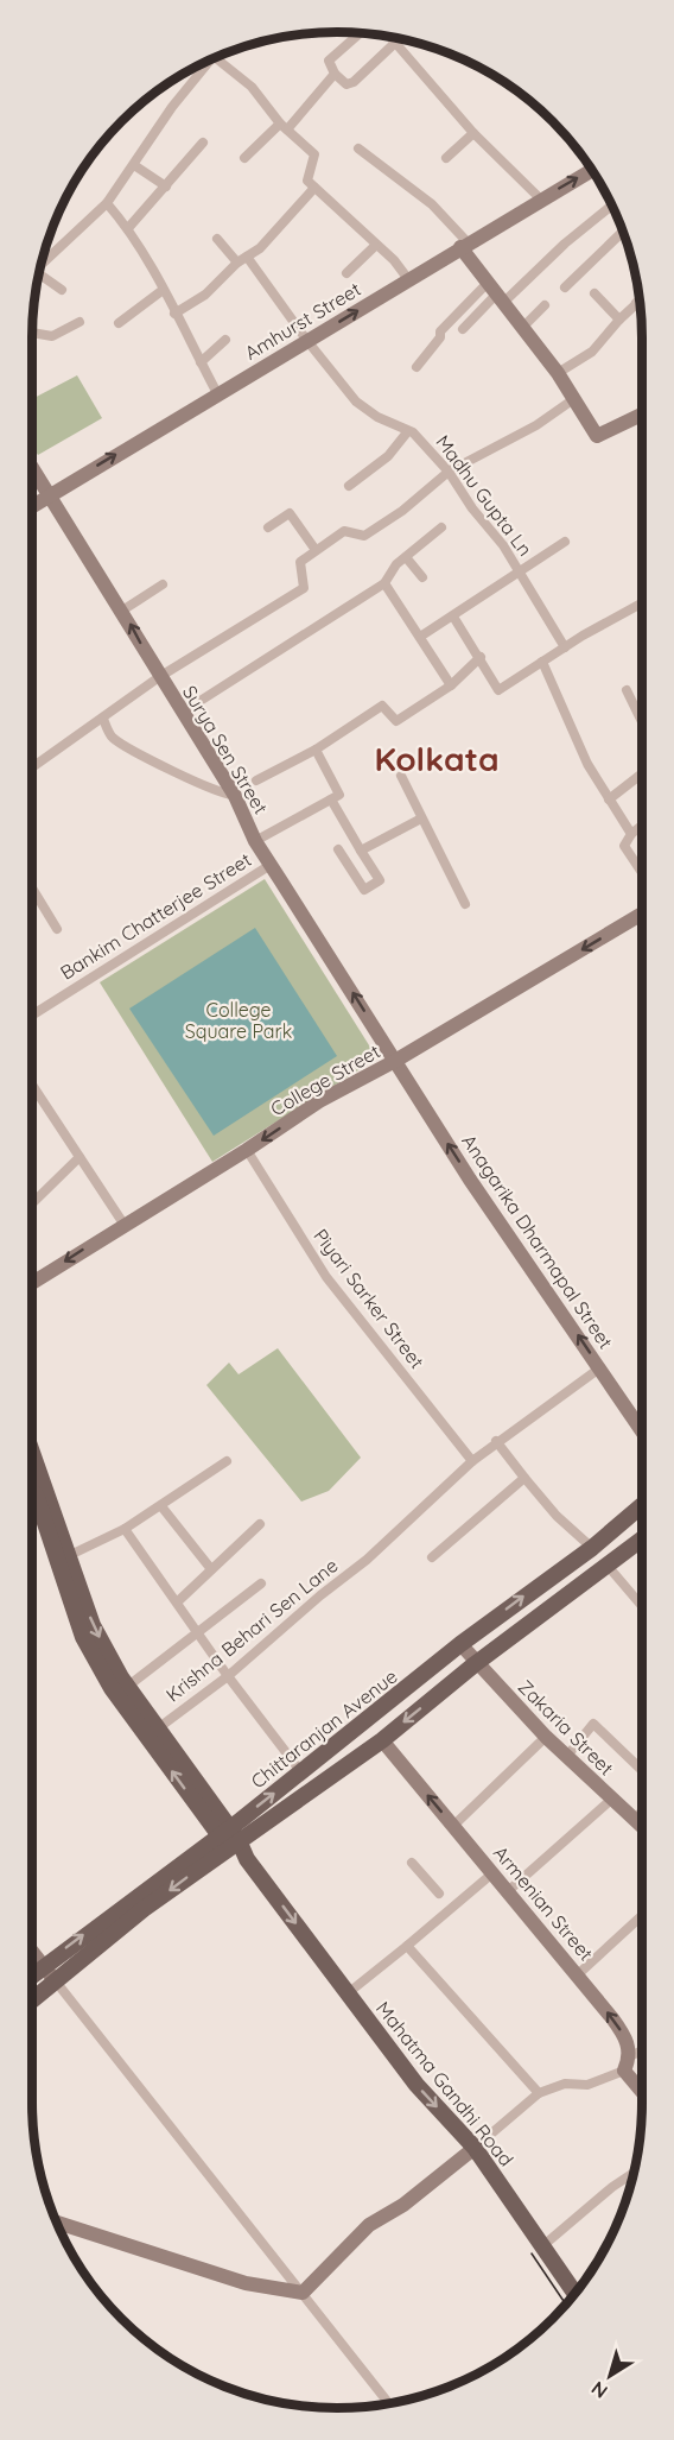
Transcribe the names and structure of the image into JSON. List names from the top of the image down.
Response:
{
  "streets": {
    "main road": [
      "Amhurst Street",
      "Surya Sen Street",
      "College Street",
      "Anagarika Dharmapal Street",
      "Zakaria Street",
      "Chittaranjan Avenue",
      "Armenian Street",
      "Mahatma Gandhi Road"
    ],
    "street": [
      "Madhu Gupta Ln",
      "Bankim Chatterjee Street",
      "Piyari Sarker Street",
      "Krishna Behari Sen Lane"
    ]
  },
  "crossings": [
    ["Amhurst Street", "Madhu Gupta Ln"],
    ["Amhurst Street", "Surya Sen Street"],
    ["Surya Sen Street", "Bankim Chatterjee Street"],
    ["Surya Sen Street", "College Street"],
    ["Surya Sen Street", "Anagarika Dharmapal Street"],
    ["College Street", "Anagarika Dharmapal Street"],
    ["College Street", "Piyari Sarker Street"],
    ["Anagarika Dharmapal Street", "Krishna Behari Sen Lane"],
    ["Piyari Sarker Street", "Krishna Behari Sen Lane"],
    ["Krishna Behari Sen Lane", "Mahatma Gandhi Road"],
    ["Zakaria Street", "Chittaranjan Avenue"],
    ["Chittaranjan Avenue", "Mahatma Gandhi Road"]
  ],
  "one_way": [
    "Amhurst Street",
    "Surya Sen Street",
    "College Street",
    "Anagarika Dharmapal Street",
    "Armenian Street"
  ],
  "districts": ["Kolkata"],
  "parks": ["College Square Park"],
  "north": "bottom left"
}
